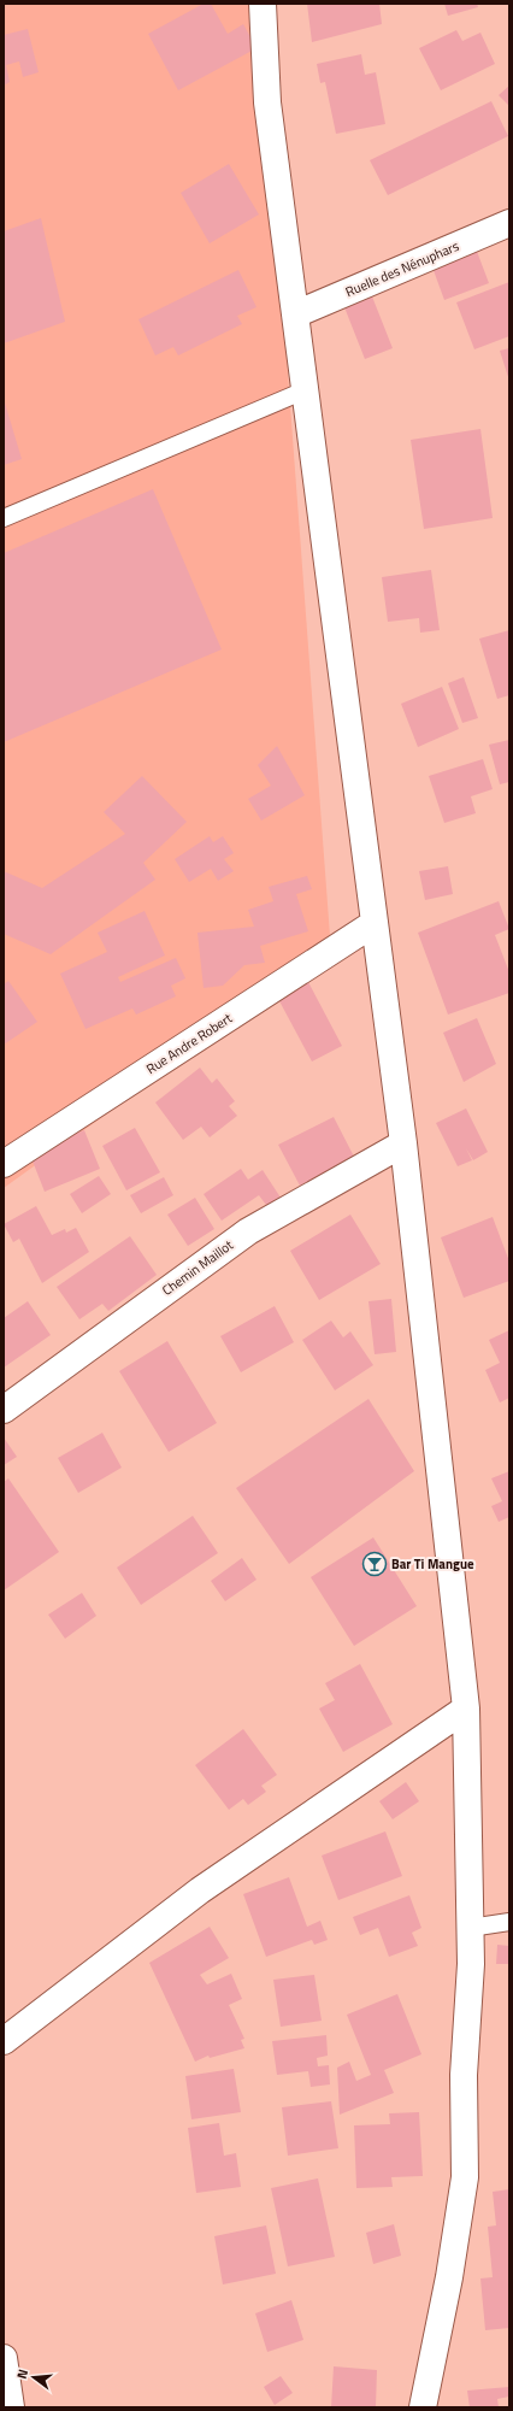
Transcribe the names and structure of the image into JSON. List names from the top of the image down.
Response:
{
  "streets": {
    "street": ["Ruelle des Nénuphars", "Rue Andre Robert", "Chemin Maillot"]
  },
  "places": {
    "bar": ["Bar Ti Mangue"]
  },
  "north": "left"
}
